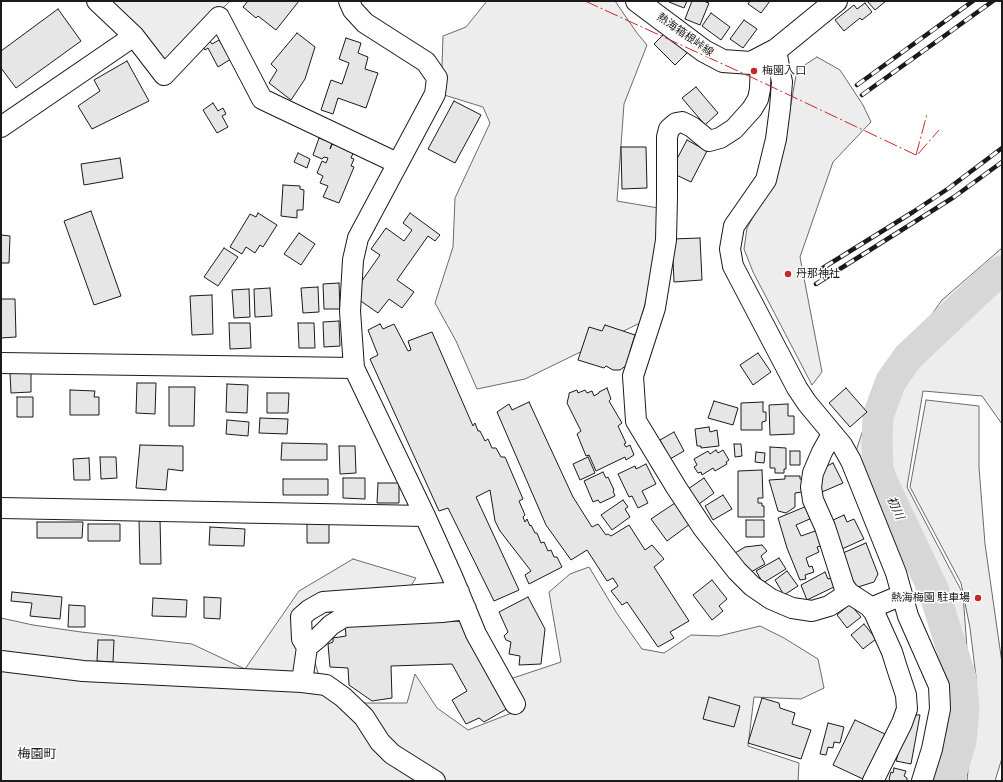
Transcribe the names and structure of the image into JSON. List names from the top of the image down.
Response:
{
  "streets": {
    "main road": ["熱海箱根峠線"]
  },
  "districts": ["梅園町"],
  "water": ["初川"],
  "places": ["梅園入口", "丹那神社", "熱海梅園 駐車場"]
}
